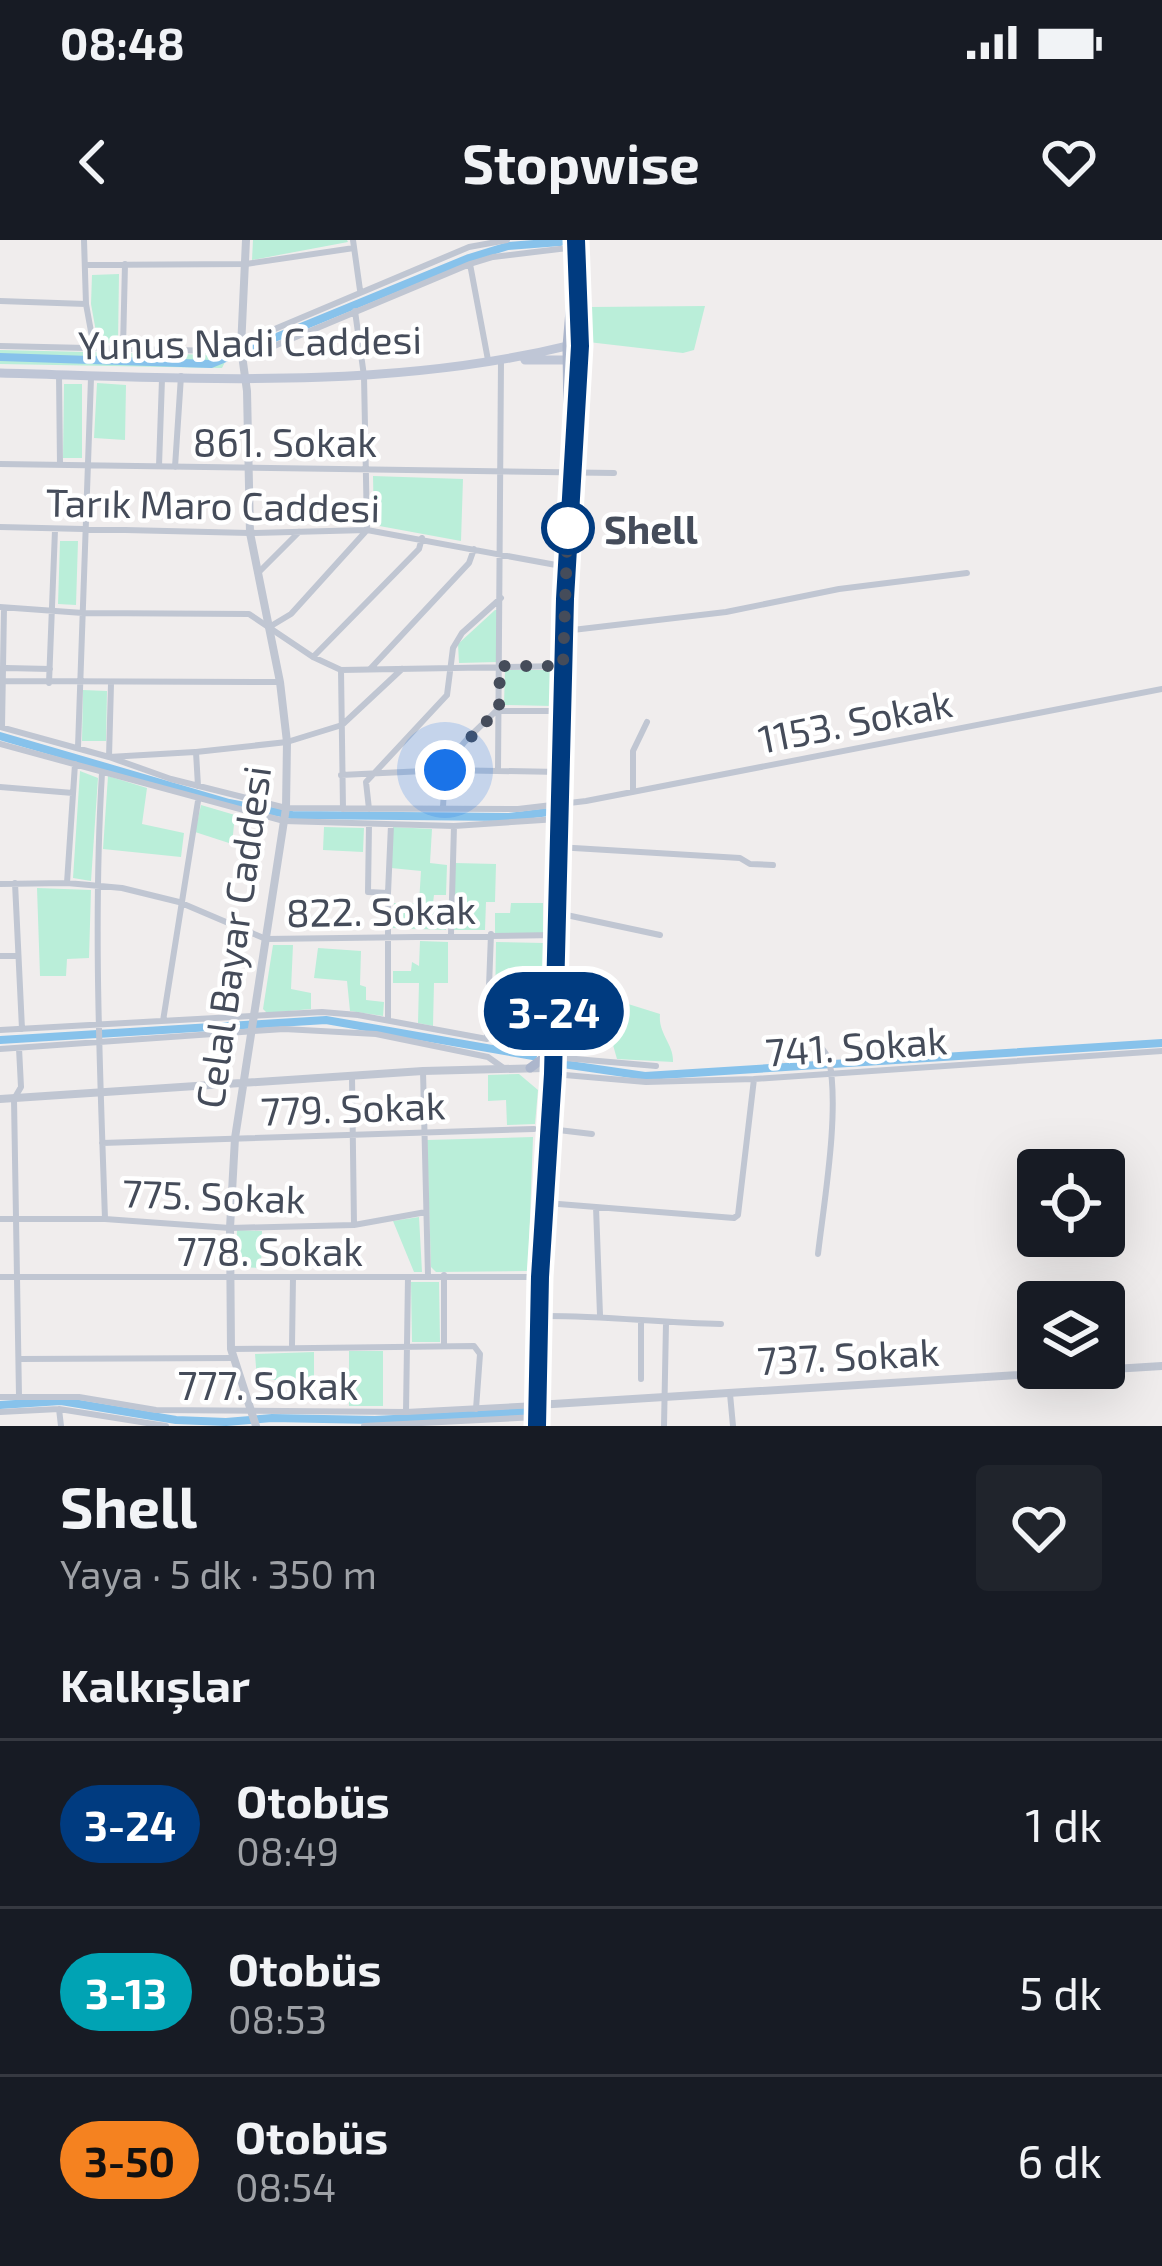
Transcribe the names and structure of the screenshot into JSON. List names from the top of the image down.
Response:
{
  "streets": {
    "main road": ["Yunus Nadi Caddesi"],
    "street": [
      "861. Sokak",
      "Tarık Maro Caddesi",
      "1153. Sokak",
      "822. Sokak",
      "Celal Bayar Caddesi",
      "741. Sokak",
      "779. Sokak",
      "775. Sokak",
      "778. Sokak",
      "737. Sokak",
      "777. Sokak"
    ]
  },
  "crossings": [
    ["Yunus Nadi Caddesi", "Celal Bayar Caddesi"],
    ["861. Sokak", "Celal Bayar Caddesi"],
    ["Tarık Maro Caddesi", "Celal Bayar Caddesi"],
    ["1153. Sokak", "Celal Bayar Caddesi"],
    ["822. Sokak", "Celal Bayar Caddesi"],
    ["Celal Bayar Caddesi", "779. Sokak"],
    ["Celal Bayar Caddesi", "775. Sokak"],
    ["Celal Bayar Caddesi", "778. Sokak"],
    ["Celal Bayar Caddesi", "777. Sokak"],
    ["737. Sokak", "777. Sokak"]
  ],
  "places": ["Shell"],
  "lines": ["bus line 3-24"],
  "page": {
    "status": "08:48",
    "header": "Stopwise",
    "on_map": "3-24",
    "heading": [
      ["Shell", "Yaya · 5 dk · 350 m"],
      "Kalkışlar"
    ],
    "list": [
      {
        "mark": "3-24",
        "name": "Otobüs",
        "note": "08:49",
        "value": "1 dk"
      },
      {
        "mark": "3-13",
        "name": "Otobüs",
        "note": "08:53",
        "value": "5 dk"
      },
      {
        "mark": "3-50",
        "name": "Otobüs",
        "note": "08:54",
        "value": "6 dk"
      }
    ]
  }
}
